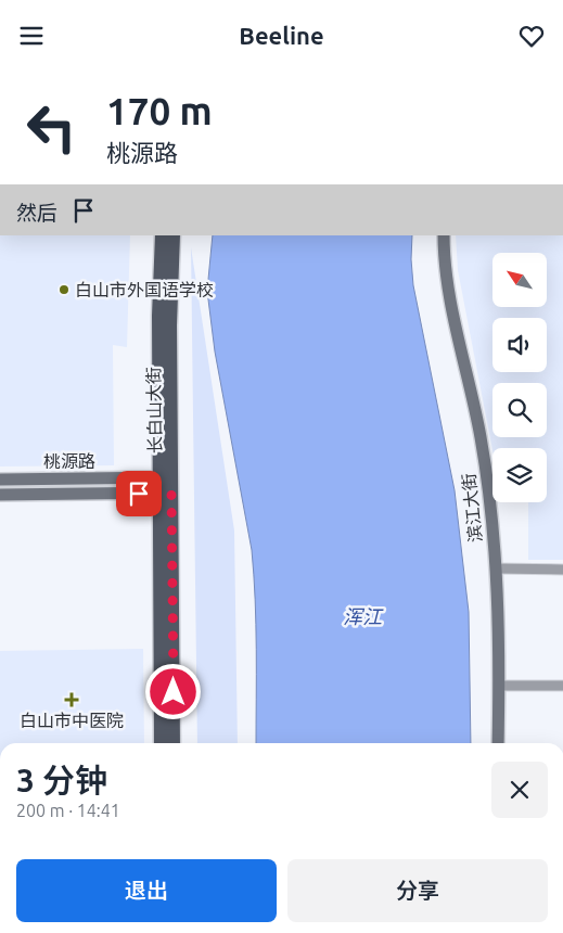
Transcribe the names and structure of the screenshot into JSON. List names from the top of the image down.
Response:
{
  "streets": {
    "main road": ["长白山大街"],
    "street": ["桃源路", "滨江大街"]
  },
  "crossings": [
    ["长白山大街", "桃源路"]
  ],
  "water": ["浑江"],
  "places": {
    "other": ["白山市外国语学校"],
    "health": ["白山市中医院"]
  },
  "north": "top left",
  "page": {
    "header": "Beeline",
    "turn": ["170 m", "桃源路"],
    "then": "然后",
    "heading": ["3 分钟", "200 m · 14:41"],
    "buttons": ["退出", "分享"]
  }
}
